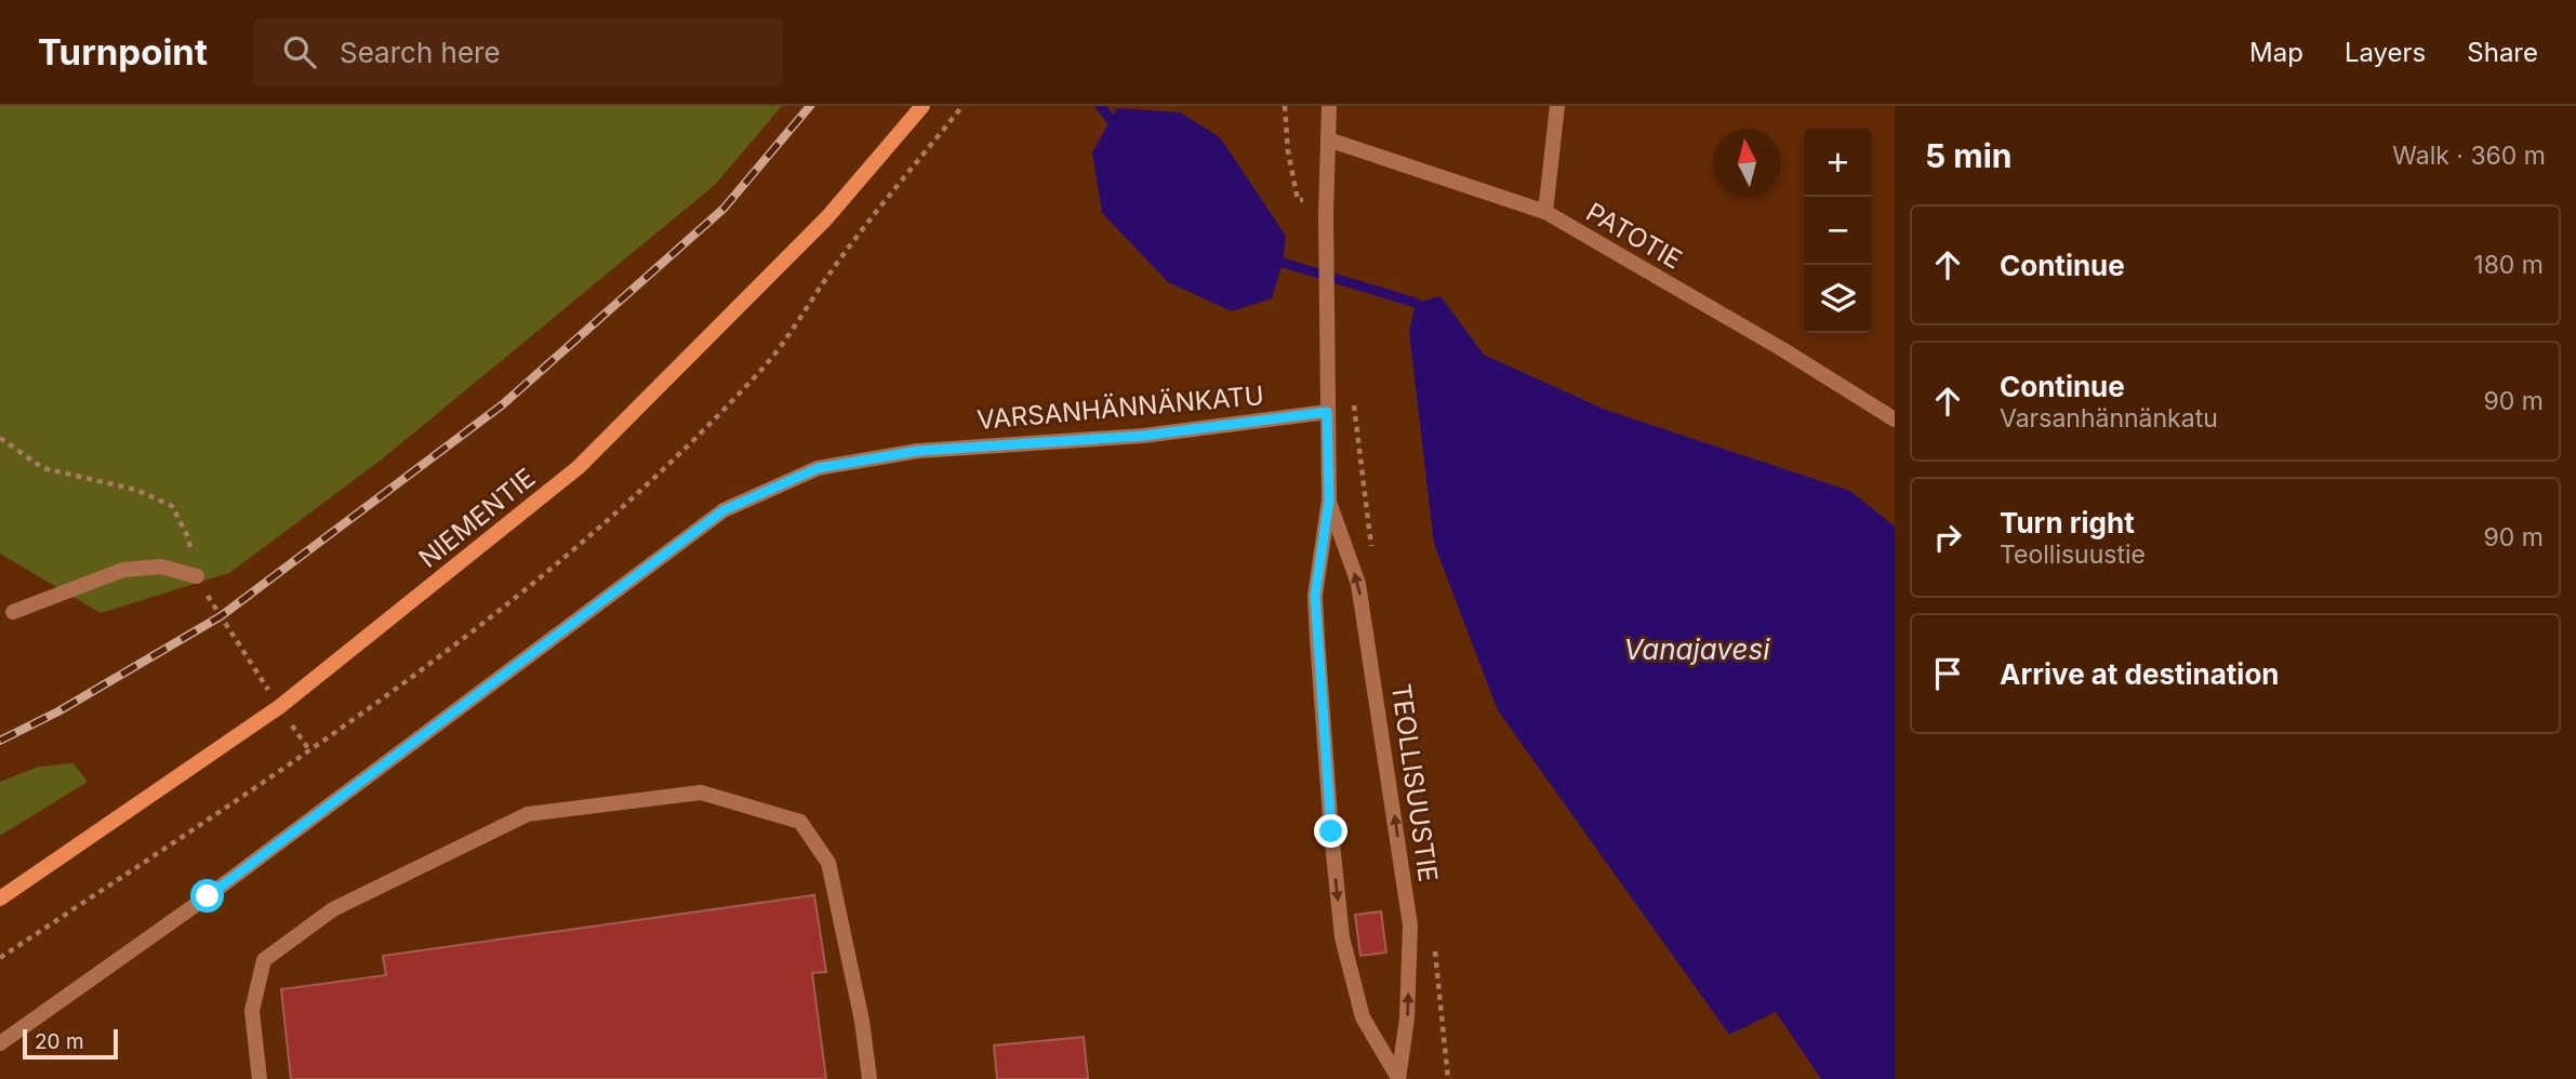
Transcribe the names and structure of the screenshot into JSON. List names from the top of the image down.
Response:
{
  "streets": {
    "main road": ["NIEMENTIE"],
    "lane": ["PATOTIE", "VARSANHÄNNÄNKATU", "TEOLLISUUSTIE"]
  },
  "crossings": [
    ["PATOTIE", "TEOLLISUUSTIE"],
    ["VARSANHÄNNÄNKATU", "TEOLLISUUSTIE"]
  ],
  "water": ["Vanajavesi"],
  "scale_bar": "20 m",
  "north": "top",
  "page": {
    "header": "Turnpoint",
    "search": "Search here",
    "nav": ["Map", "Layers", "Share"],
    "heading": ["5 min", "Walk · 360 m"],
    "map_buttons": ["+", "−"],
    "list": [
      ["Continue", "180 m"],
      ["Continue", "Varsanhännänkatu", "90 m"],
      ["Turn right", "Teollisuustie", "90 m"],
      "Arrive at destination"
    ],
    "scale": "20 m"
  }
}
